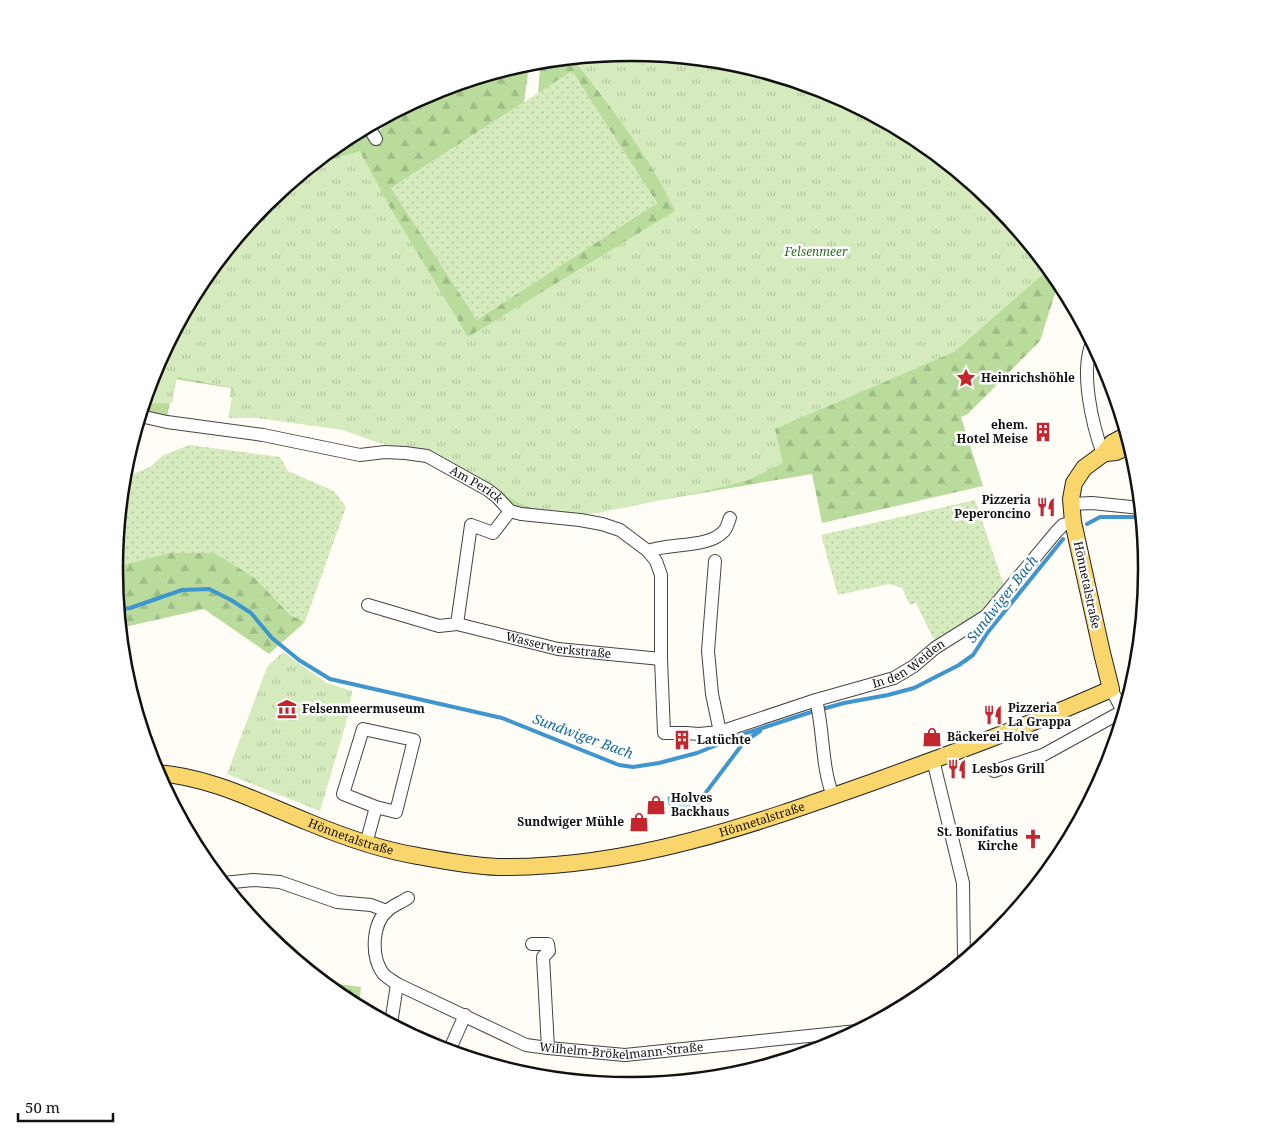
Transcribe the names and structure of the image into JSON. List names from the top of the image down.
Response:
{
  "streets": {
    "main road": ["Hönnetalstraße"],
    "street": [
      "Am Perick",
      "Wasserwerkstraße",
      "In den Weiden",
      "Wilhelm-Brökelmann-Straße"
    ]
  },
  "crossings": [
    ["Am Perick", "Wasserwerkstraße"],
    ["Am Perick", "In den Weiden"],
    ["Hönnetalstraße", "In den Weiden"]
  ],
  "water": ["Sundwiger Bach"],
  "parks": ["Felsenmeer"],
  "places": {
    "place": ["Heinrichshöhle"],
    "building": ["ehem. Hotel Meise", "Latüchte"],
    "restaurant": ["Pizzeria Peperoncino", "Pizzeria La Grappa", "Lesbos Grill"],
    "museum": ["Felsenmeermuseum"],
    "shop": ["Bäckerei Holve", "Holves Backhaus", "Sundwiger Mühle"],
    "church": ["St. Bonifatius Kirche"]
  },
  "scale_bar": "50 m"
}
